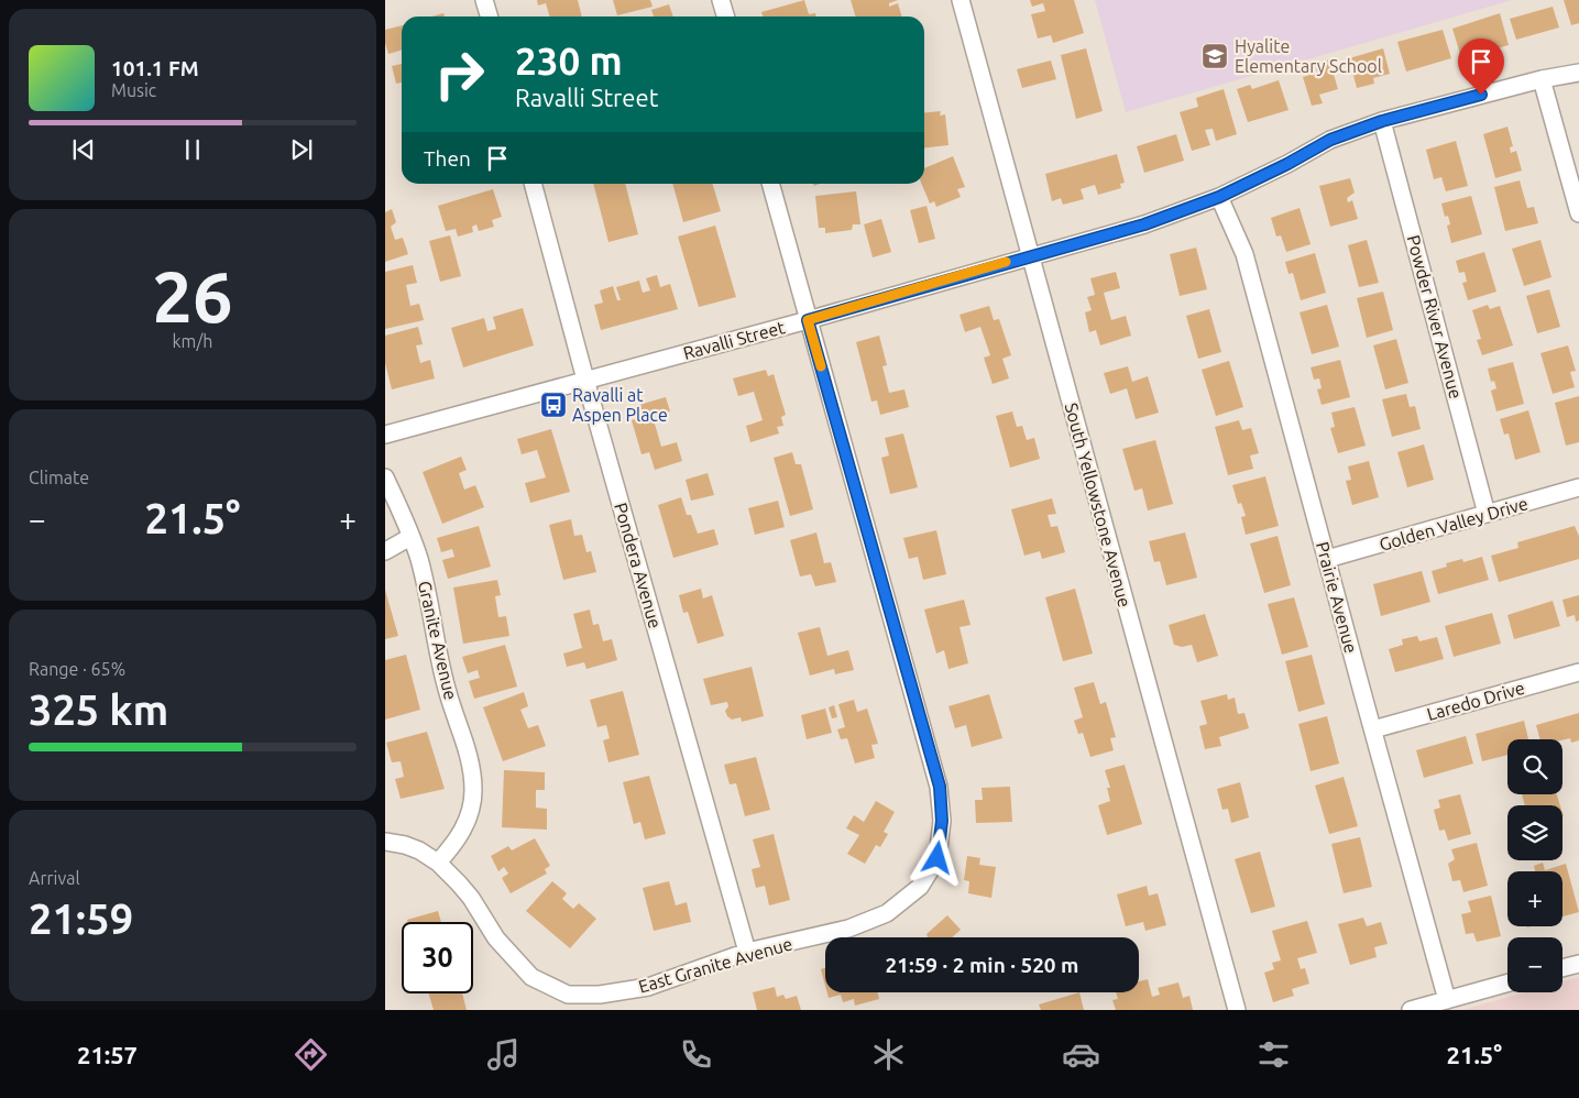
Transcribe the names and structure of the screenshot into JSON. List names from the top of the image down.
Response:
{
  "streets": {
    "street": [
      "Powder River Avenue",
      "Ravalli Street",
      "South Yellowstone Avenue",
      "Golden Valley Drive",
      "Pondera Avenue",
      "Prairie Avenue",
      "Granite Avenue",
      "Laredo Drive",
      "East Granite Avenue"
    ]
  },
  "crossings": [
    ["Powder River Avenue", "Ravalli Street"],
    ["Powder River Avenue", "Golden Valley Drive"],
    ["Ravalli Street", "South Yellowstone Avenue"],
    ["Ravalli Street", "Pondera Avenue"],
    ["Ravalli Street", "Prairie Avenue"],
    ["Ravalli Street", "East Granite Avenue"],
    ["Golden Valley Drive", "Prairie Avenue"],
    ["Pondera Avenue", "East Granite Avenue"],
    ["Prairie Avenue", "Laredo Drive"],
    ["Granite Avenue", "East Granite Avenue"]
  ],
  "places": {
    "school or university": ["Hyalite Elementary School"],
    "bus stop": ["Ravalli at Aspen Place"]
  },
  "page": {
    "turn": ["230 m", "Ravalli Street"],
    "song": ["101.1 FM", "Music"],
    "then": "Then",
    "tile": [
      ["26", "km/h"],
      "Climate",
      ["Range · 65%", "325 km"],
      ["Arrival", "21:59"]
    ],
    "heat": ["−", "21.5°", "+"],
    "map_buttons": ["+", "−"],
    "limit": "30",
    "trip": "21:59 · 2 min · 520 m",
    "tabs": ["21:57", "21.5°"]
  }
}
